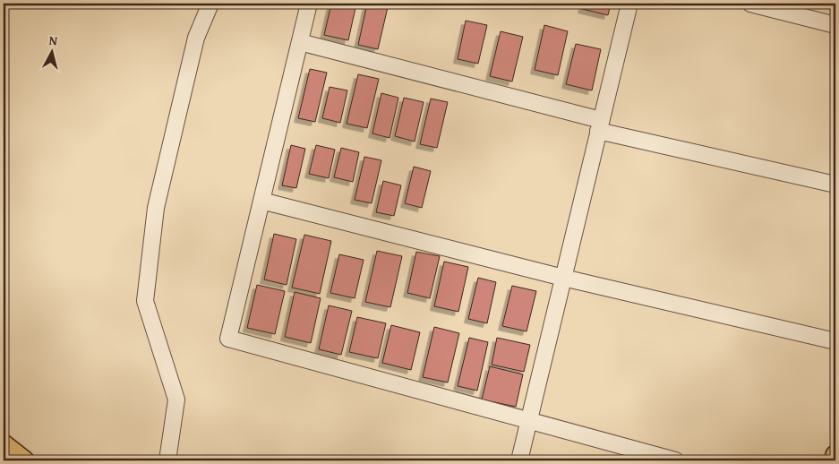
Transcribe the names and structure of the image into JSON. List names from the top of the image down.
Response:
{
  "north": "top"
}
